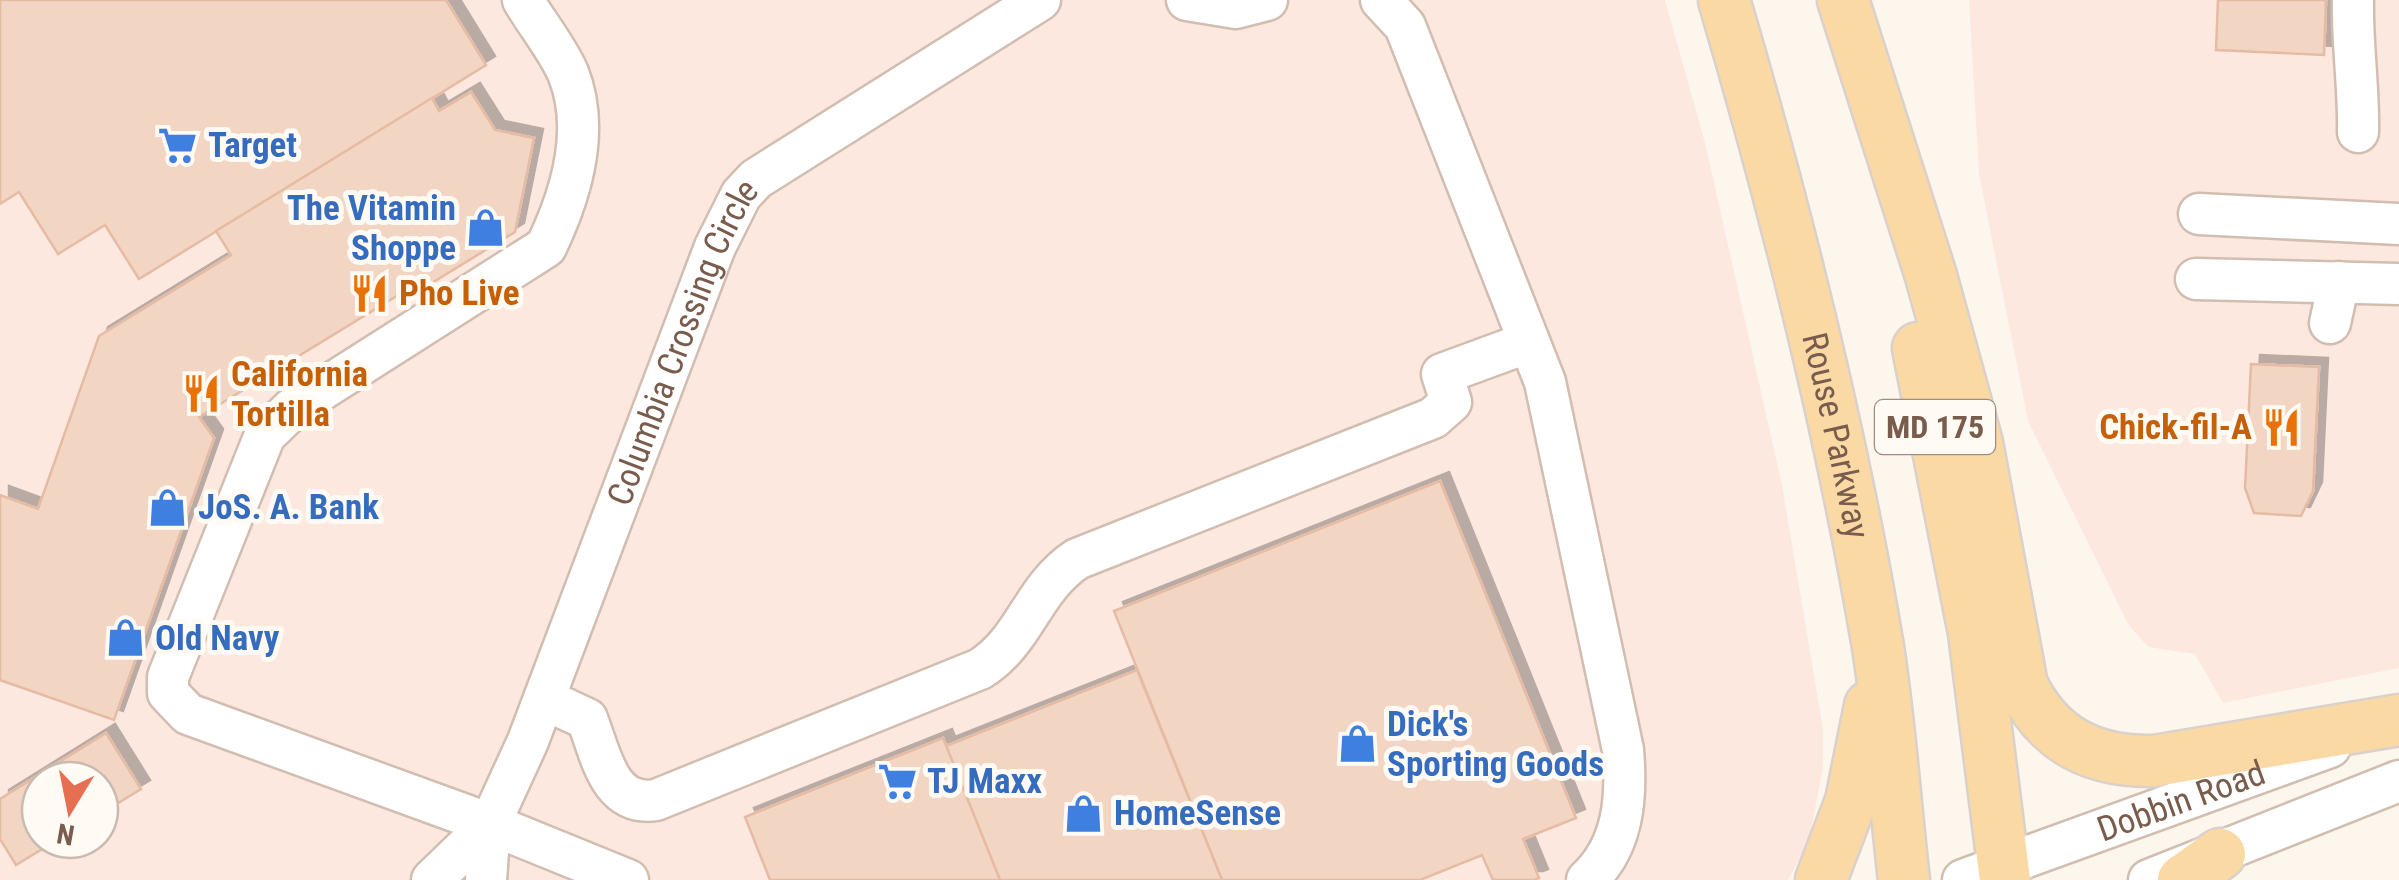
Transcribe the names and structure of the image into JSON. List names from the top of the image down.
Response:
{
  "streets": {
    "main road": ["MD 175", "Rouse Parkway"],
    "street": ["Columbia Crossing Circle", "Dobbin Road"]
  },
  "crossings": [
    ["MD 175", "Dobbin Road"]
  ],
  "places": {
    "supermarket": ["Target", "TJ Maxx"],
    "shop": [
      "The Vitamin Shoppe",
      "JoS. A. Bank",
      "Old Navy",
      "Dick's Sporting Goods",
      "HomeSense"
    ],
    "restaurant": ["Pho Live", "California Tortilla", "Chick-fil-A"]
  },
  "north": "bottom"
}
